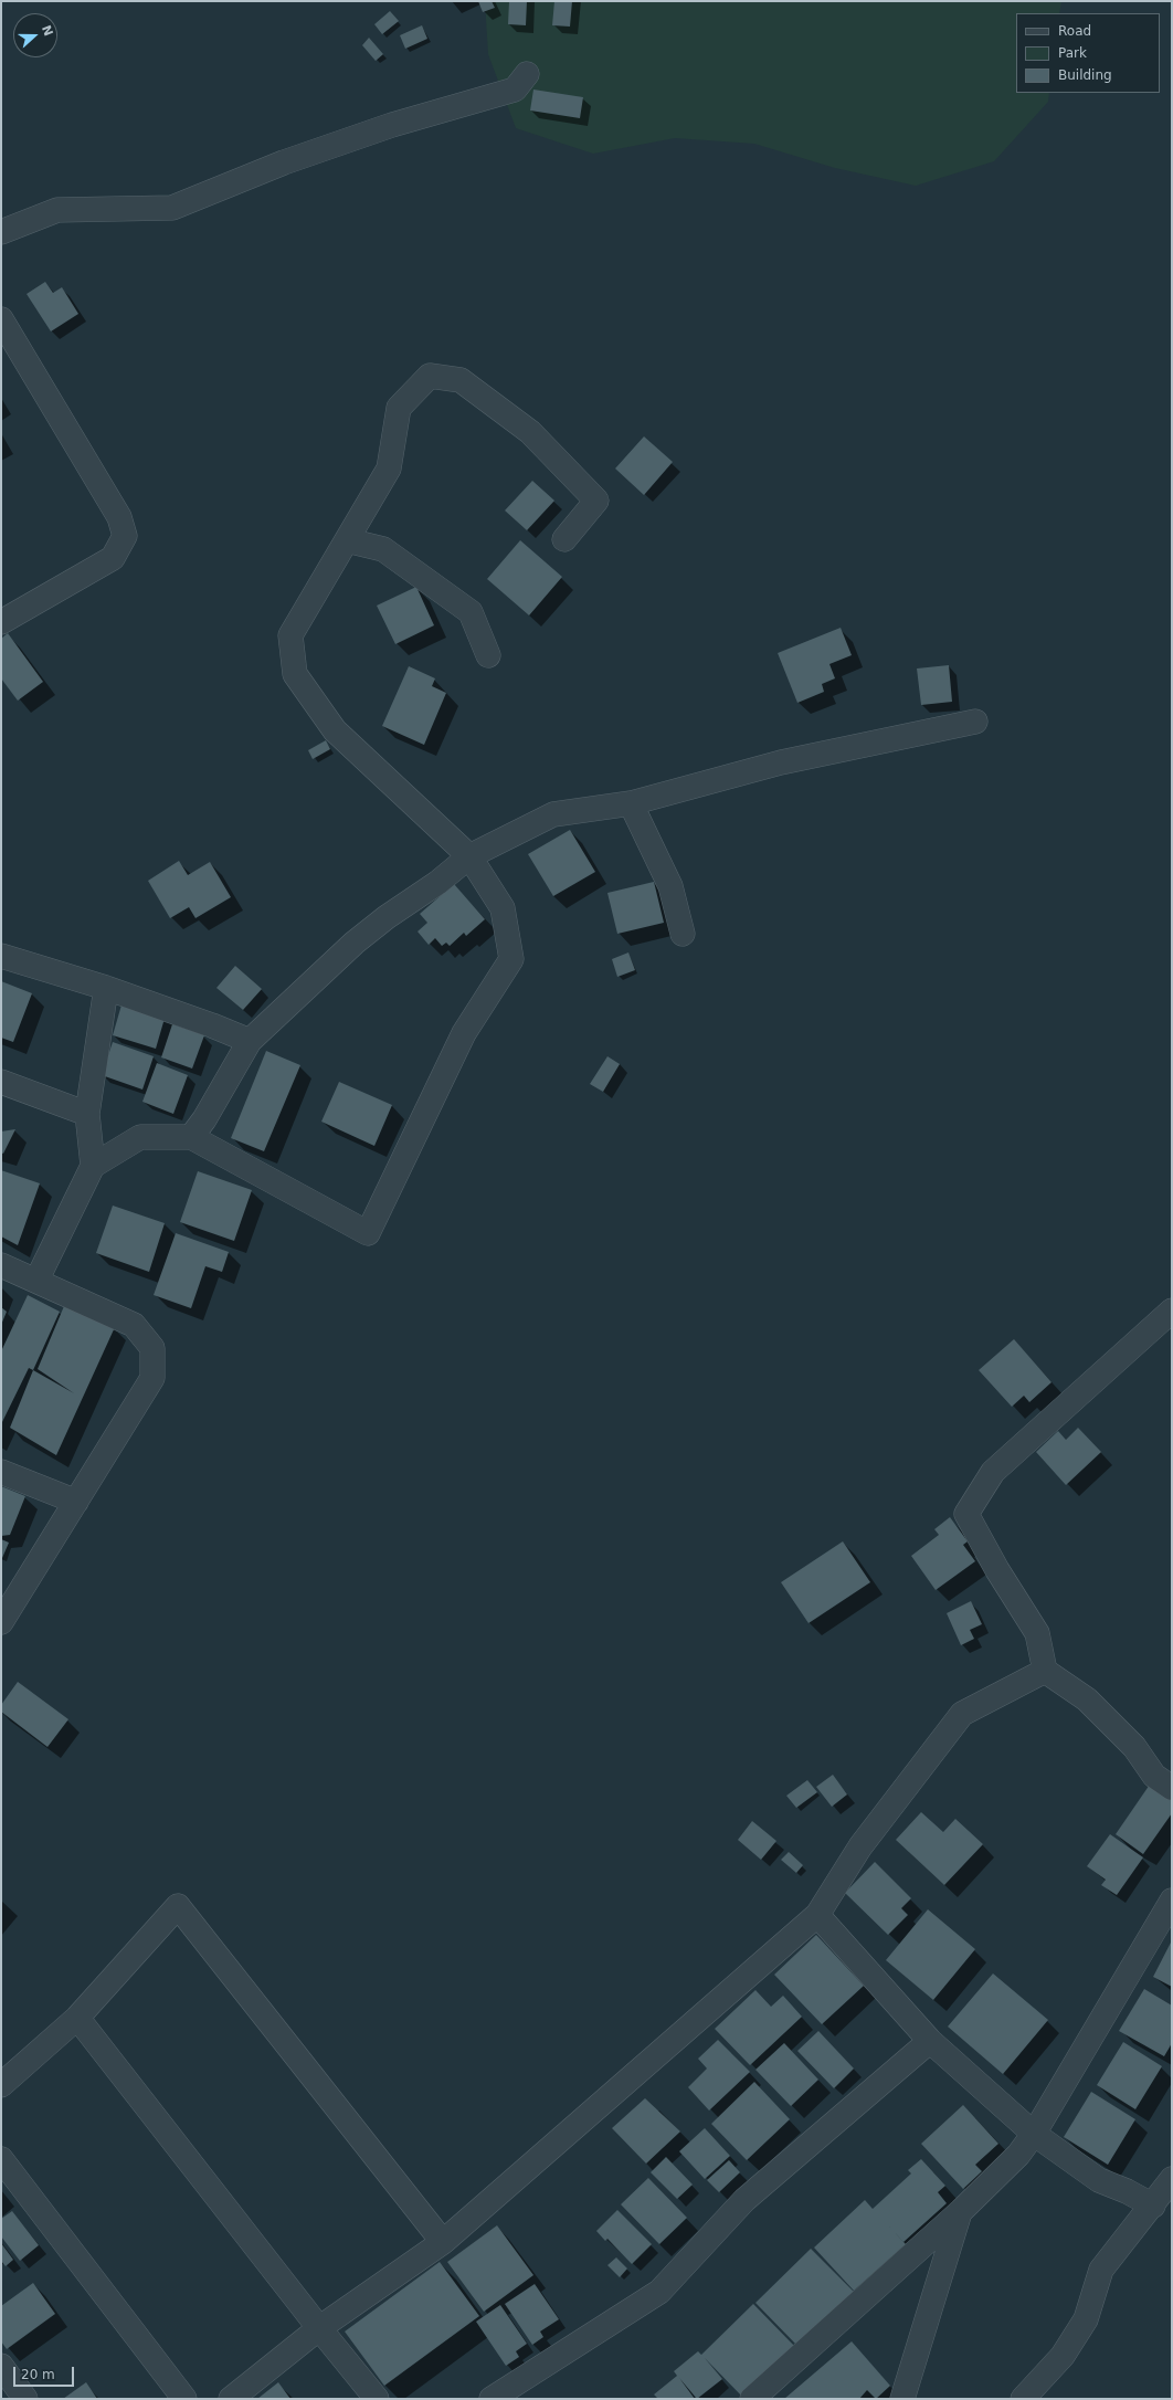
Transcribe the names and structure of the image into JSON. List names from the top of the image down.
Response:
{
  "legend": ["Road", "Park", "Building"],
  "scale_bar": "20 m",
  "north": "right"
}
